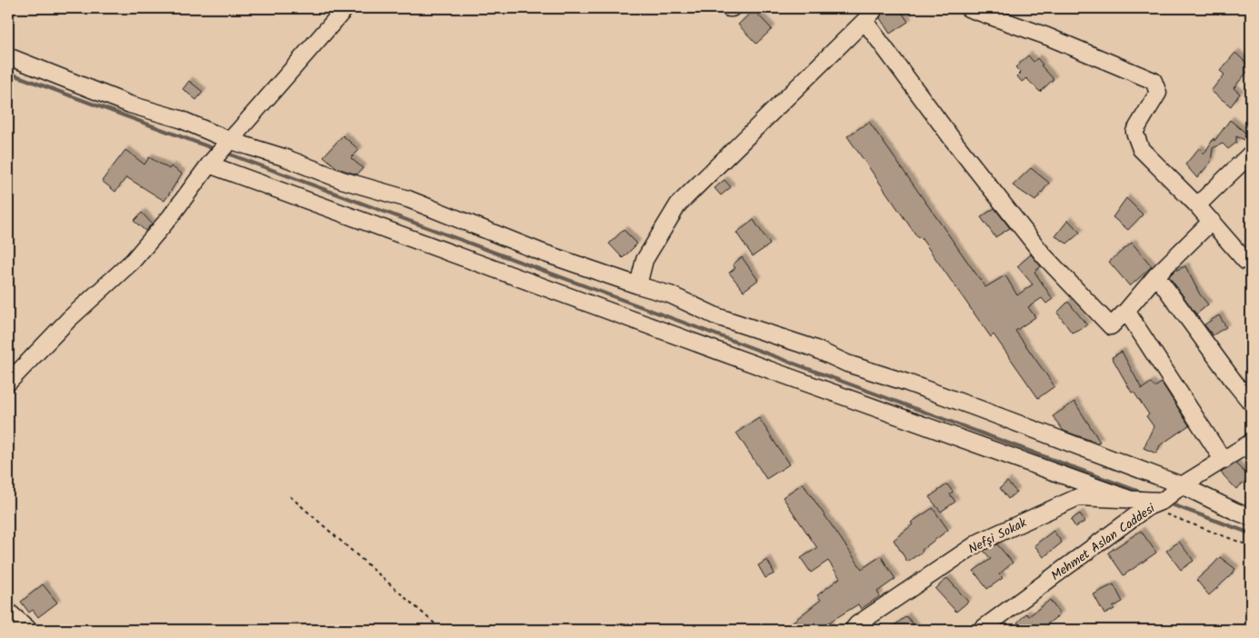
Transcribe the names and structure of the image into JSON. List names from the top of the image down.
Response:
{
  "streets": {
    "street": ["Nefşi Sokak", "Mehmet Aslan Caddesi"]
  },
  "crossings": [
    ["Nefşi Sokak", "Mehmet Aslan Caddesi"]
  ]
}
